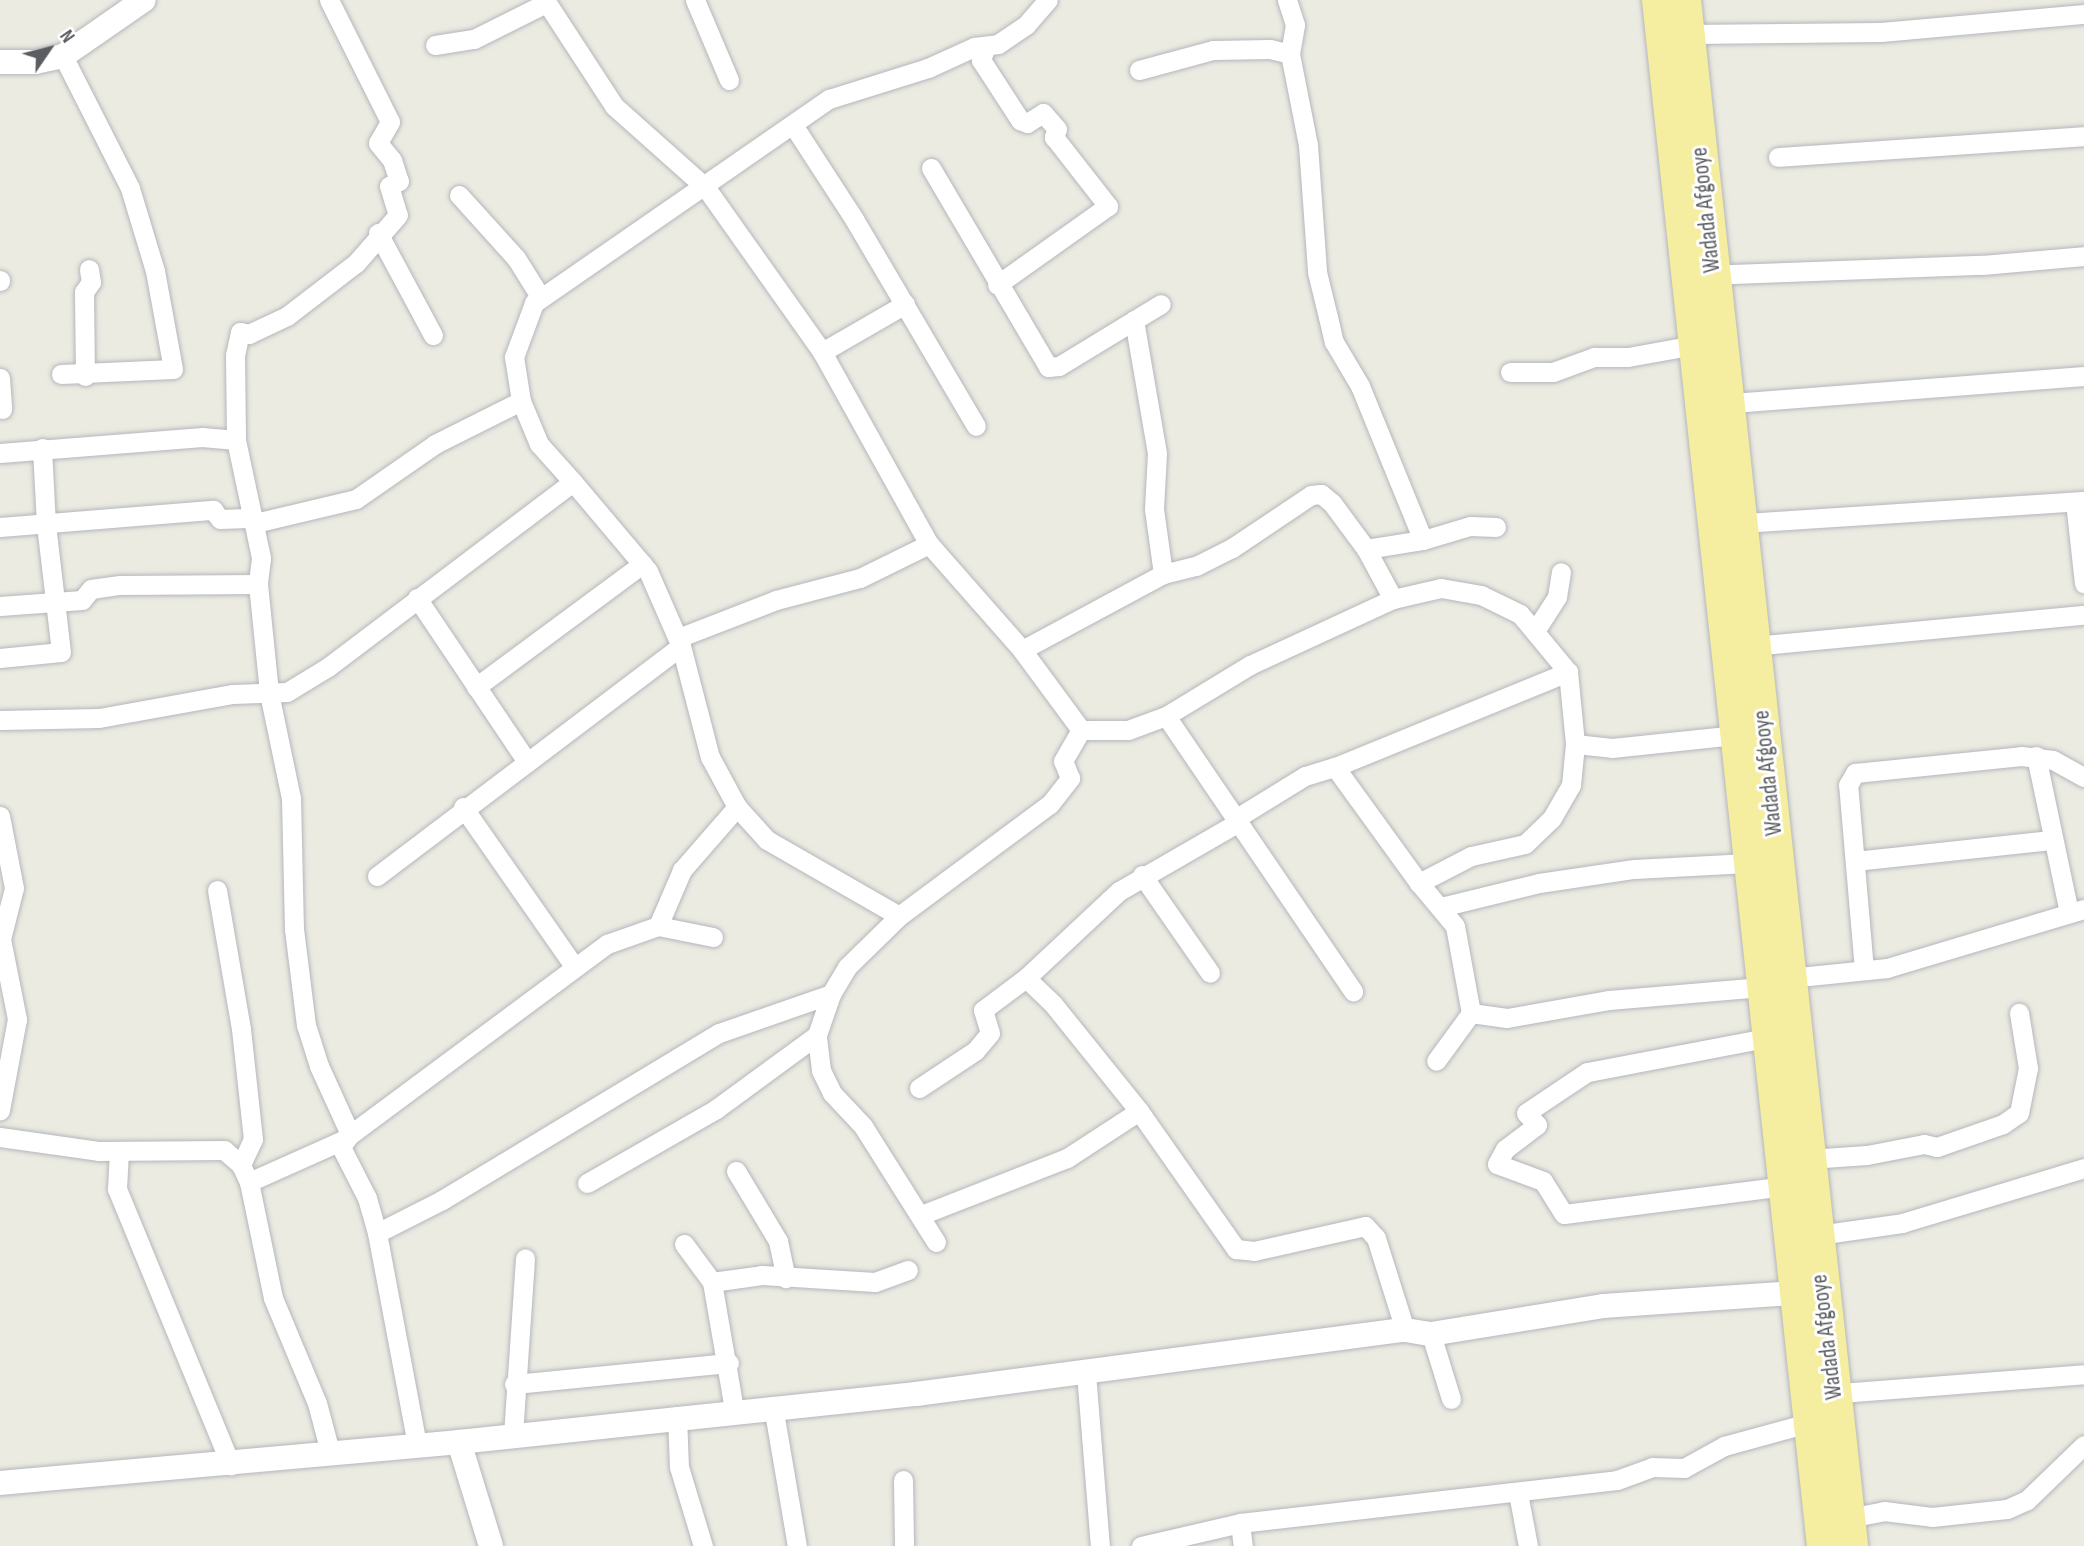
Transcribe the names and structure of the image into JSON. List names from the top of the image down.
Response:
{
  "streets": {
    "highway": ["Wadada Afgooye"]
  },
  "north": "top right"
}
